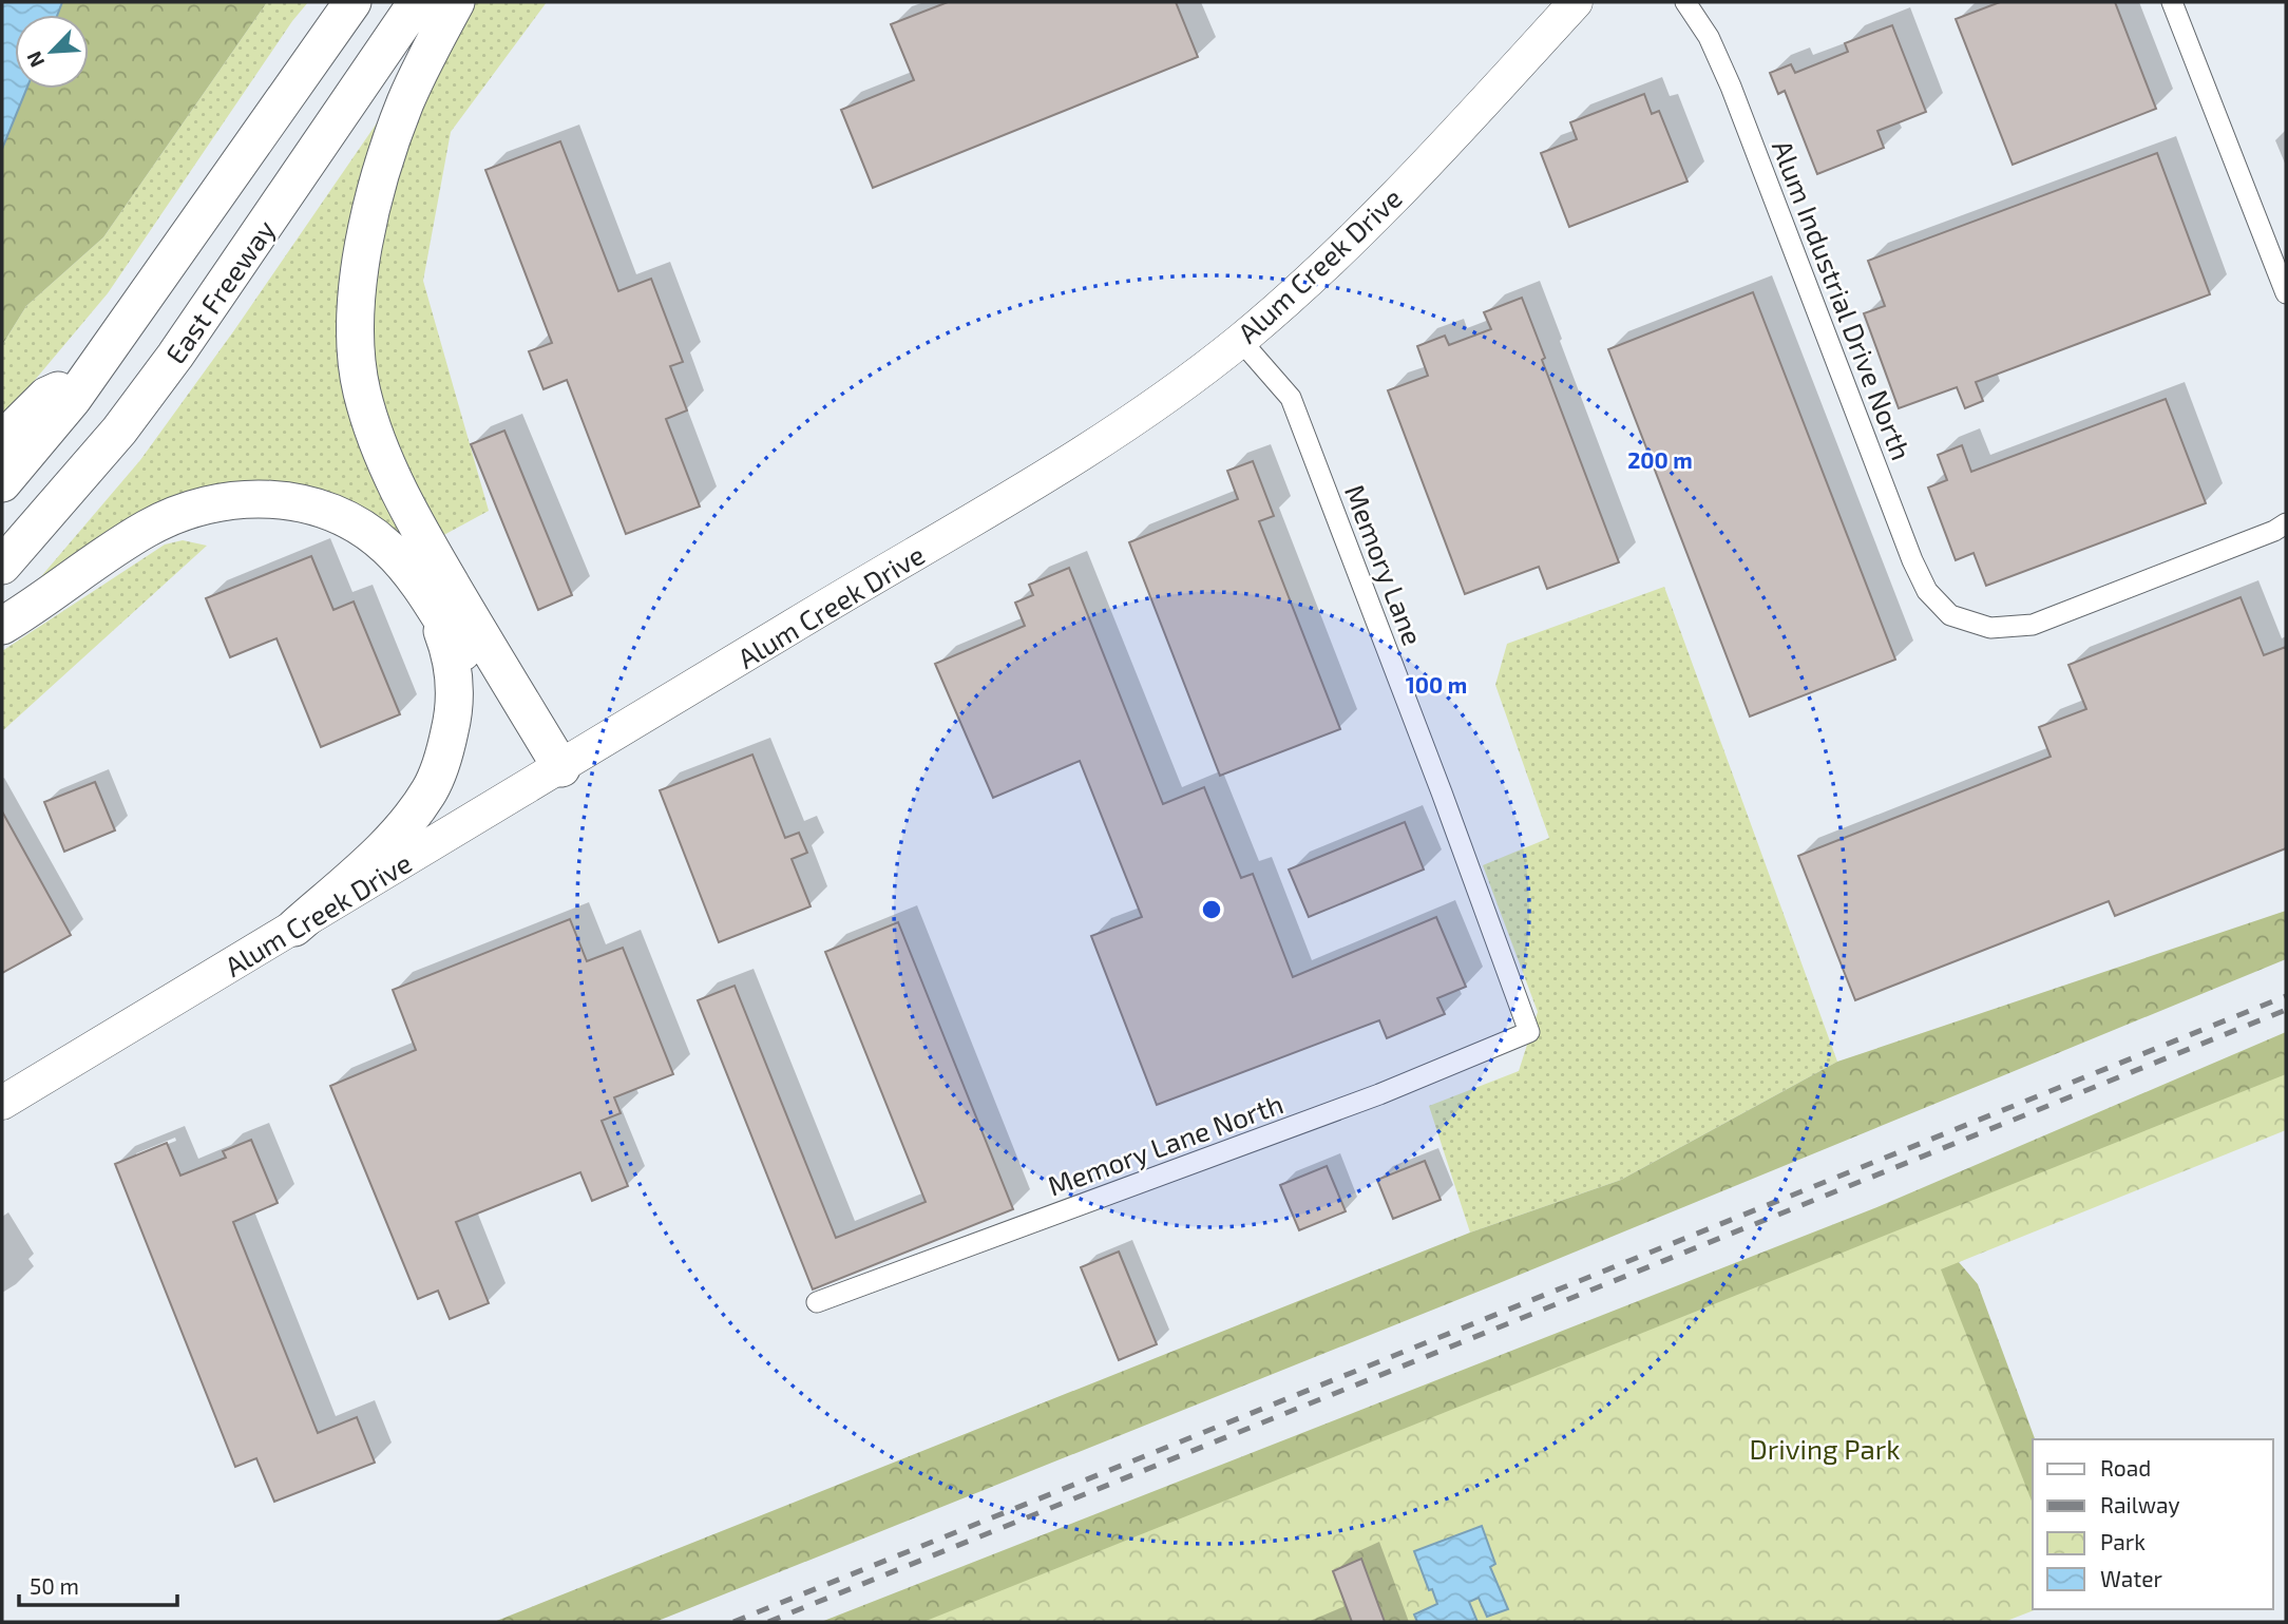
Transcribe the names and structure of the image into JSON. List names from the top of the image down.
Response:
{
  "streets": {
    "highway": ["East Freeway"],
    "main road": ["Alum Creek Drive"],
    "street": ["Alum Industrial Drive North", "Memory Lane", "Memory Lane North"]
  },
  "crossings": [
    ["Alum Creek Drive", "Memory Lane"],
    ["Memory Lane", "Memory Lane North"]
  ],
  "parks": ["Driving Park"],
  "legend": [
    "Road",
    "Railway",
    "Park",
    "Water"
  ],
  "scale_bar": "50 m",
  "north": "bottom left",
  "rings": ["200 m", "100 m"]
}
